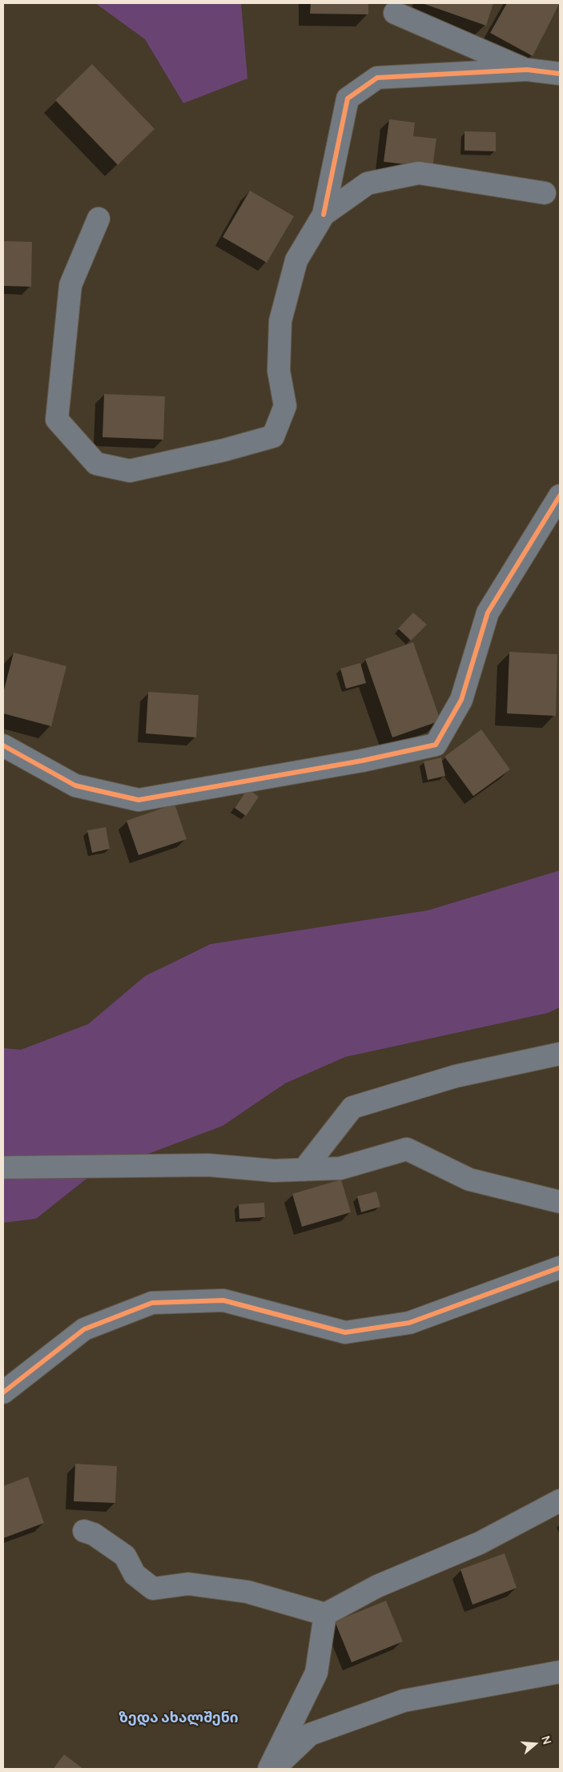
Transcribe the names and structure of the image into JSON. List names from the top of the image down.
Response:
{
  "districts": ["ზედა ახალშენი"],
  "north": "right"
}
